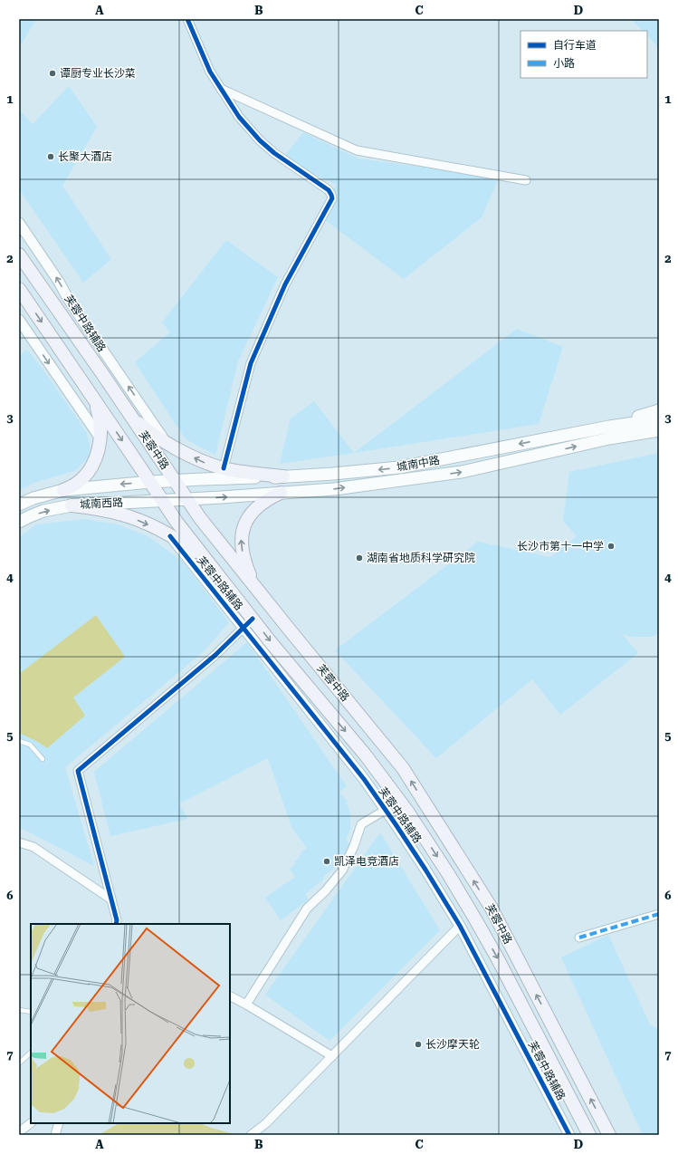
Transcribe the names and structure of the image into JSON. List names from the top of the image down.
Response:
{
  "streets": {
    "main road": ["芙蓉中路", "城南中路", "城南西路"],
    "street": ["芙蓉中路辅路"]
  },
  "crossings": [
    ["芙蓉中路辅路", "芙蓉中路"],
    ["芙蓉中路", "城南中路"],
    ["芙蓉中路", "城南西路"],
    ["城南中路", "城南西路"]
  ],
  "places": [
    "谭厨专业长沙菜",
    "长聚大酒店",
    "长沙市第十一中学",
    "湖南省地质科学研究院",
    "凯泽电竞酒店",
    "长沙摩天轮"
  ],
  "legend": ["自行车道", "小路"],
  "grid": {
    "columns": [
      "A",
      "B",
      "C",
      "D"
    ],
    "rows": [
      "1",
      "2",
      "3",
      "4",
      "5",
      "6",
      "7"
    ]
  }
}
